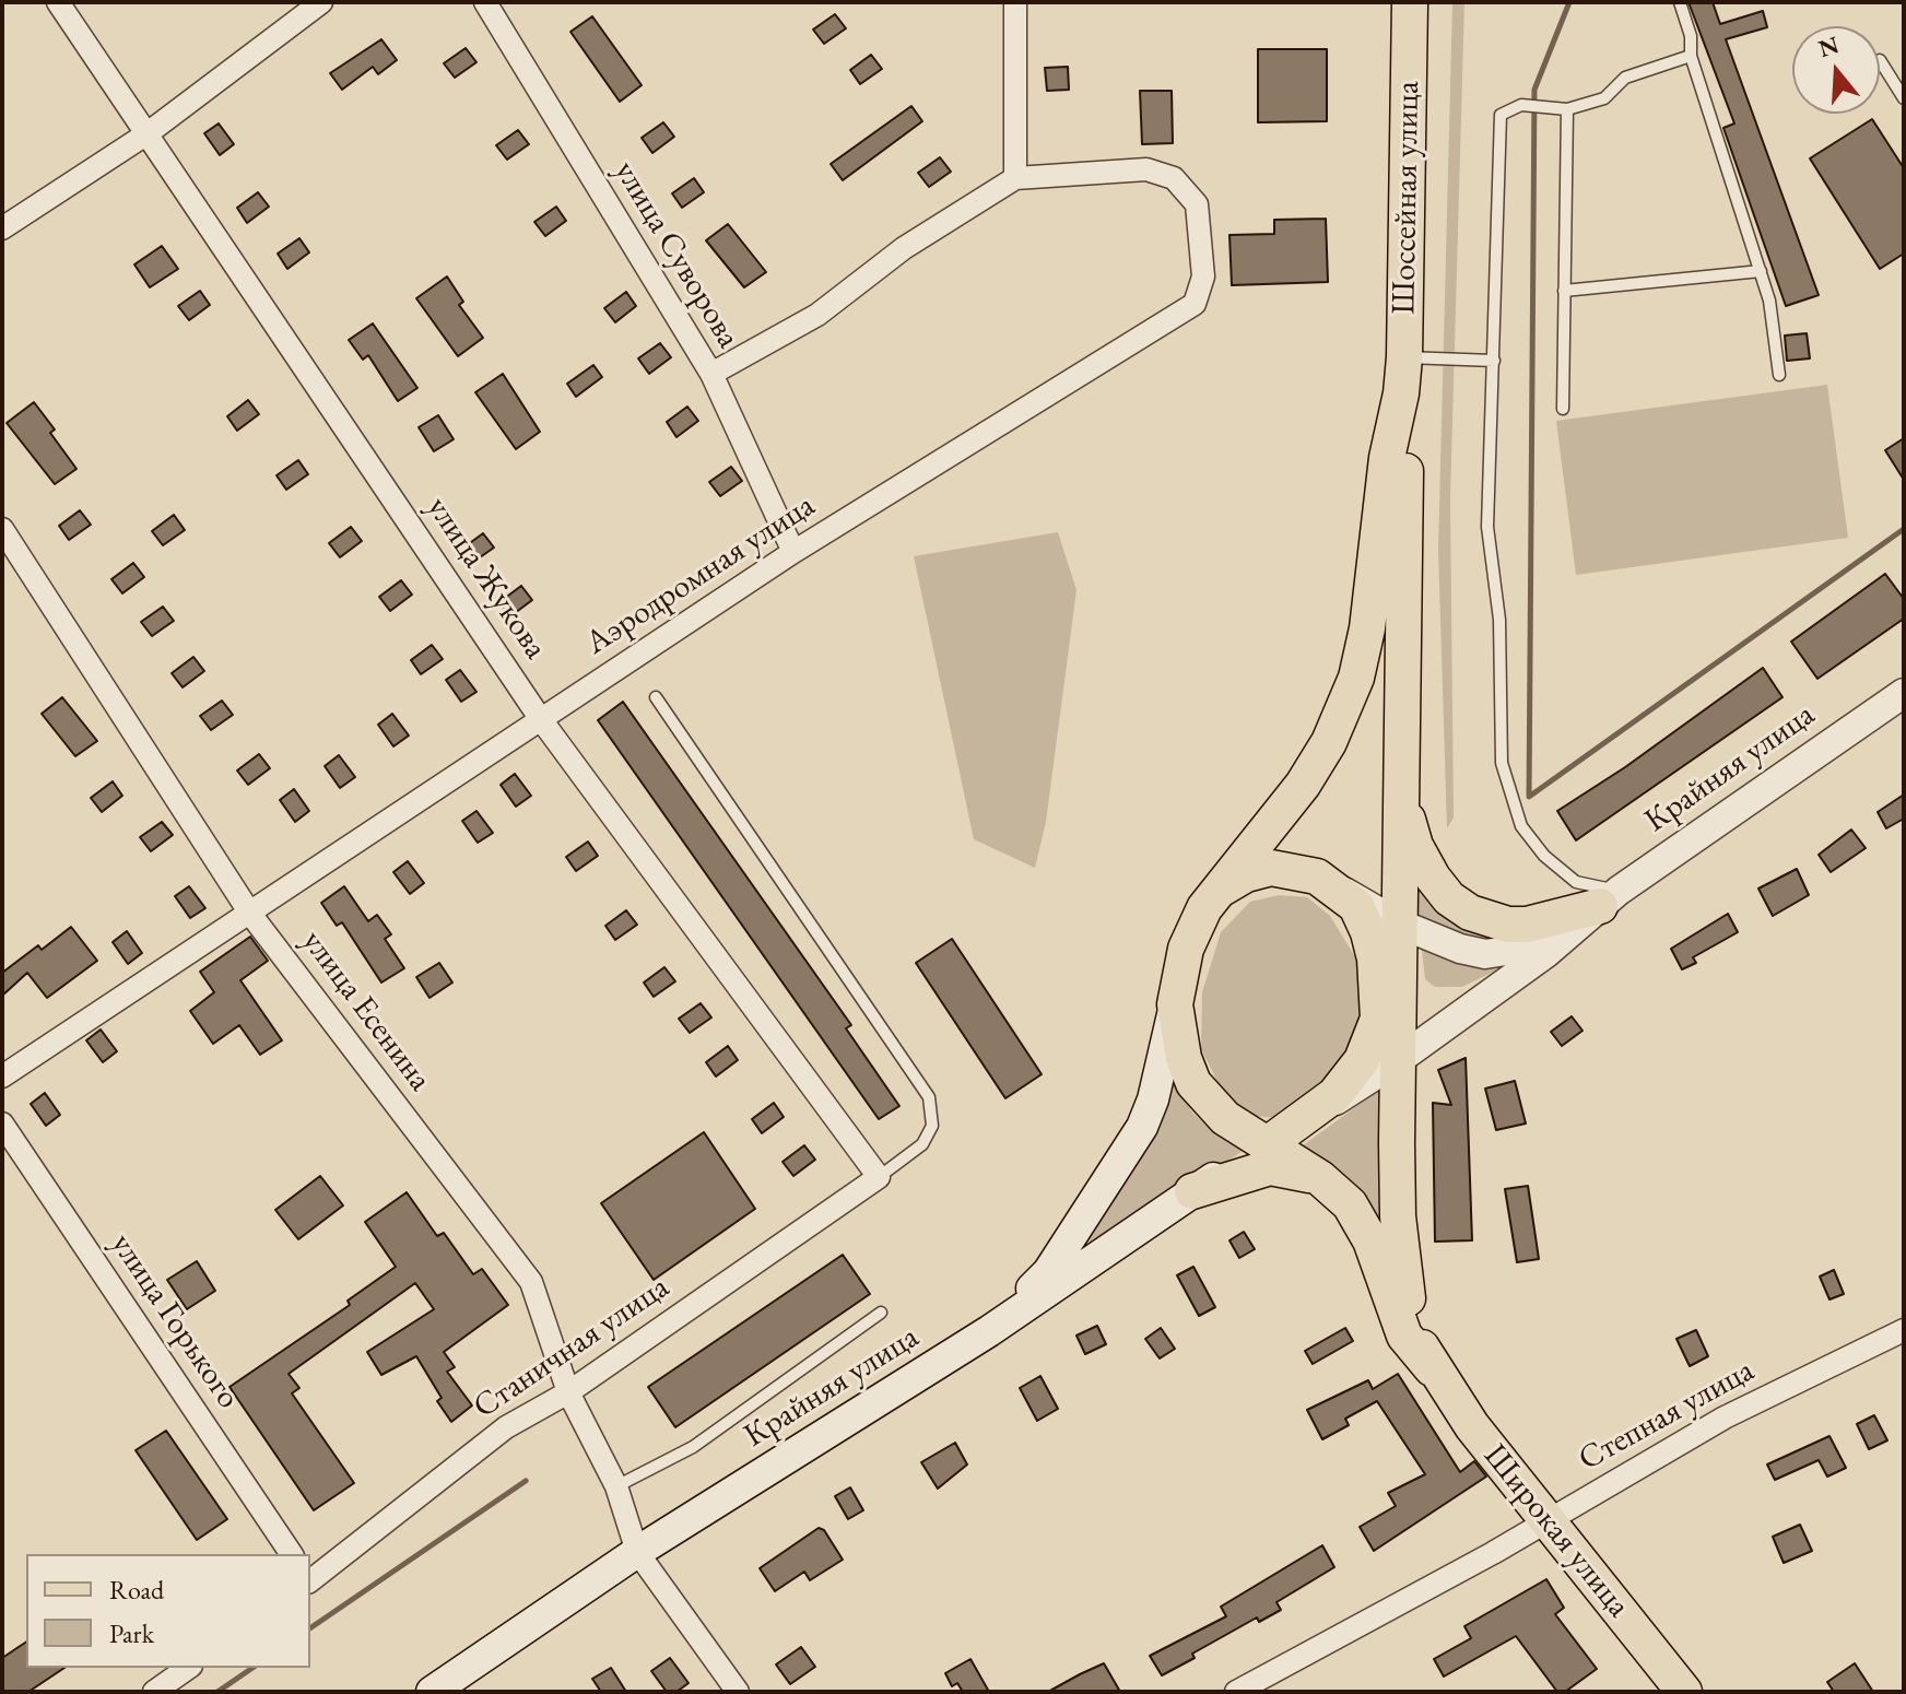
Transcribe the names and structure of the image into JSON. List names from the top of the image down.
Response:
{
  "streets": {
    "main road": ["Шоссейная улица", "Крайняя улица", "Широкая улица"],
    "street": [
      "улица Суворова",
      "Аэродромная улица",
      "улица Жукова",
      "улица Есенина",
      "улица Горького",
      "Станичная улица",
      "Степная улица"
    ]
  },
  "crossings": [
    ["улица Суворова", "Аэродромная улица"],
    ["Аэродромная улица", "улица Жукова"],
    ["Аэродромная улица", "улица Есенина"],
    ["улица Жукова", "Станичная улица"],
    ["Крайняя улица", "улица Есенина"],
    ["улица Есенина", "Станичная улица"],
    ["Степная улица", "Широкая улица"]
  ],
  "legend": ["Road", "Park"],
  "north": "top"
}
